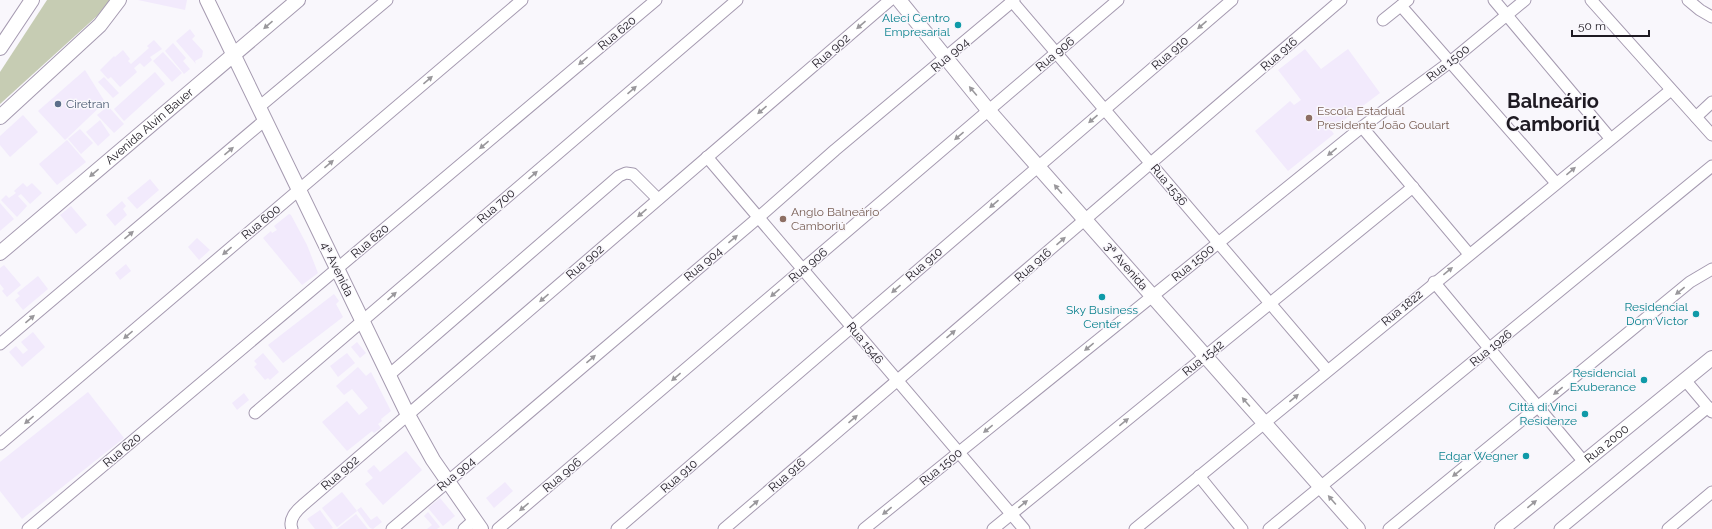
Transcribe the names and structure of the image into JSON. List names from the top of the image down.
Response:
{
  "streets": {
    "main road": [
      "Avenida Alvin Bauer",
      "3ª Avenida",
      "4ª Avenida",
      "Rua 2000"
    ],
    "street": [
      "Rua 620",
      "Rua 902",
      "Rua 910",
      "Rua 906",
      "Rua 916",
      "Rua 904",
      "Rua 1500",
      "Rua 1536",
      "Rua 700",
      "Rua 600",
      "Rua 1822",
      "Rua 1546",
      "Rua 1926",
      "Rua 1542"
    ]
  },
  "crossings": [
    ["Rua 620", "4ª Avenida"],
    ["Rua 902", "4ª Avenida"],
    ["Rua 902", "Rua 1546"],
    ["Rua 910", "Rua 1536"],
    ["Rua 910", "3ª Avenida"],
    ["Rua 910", "Rua 1546"],
    ["Rua 906", "Rua 1536"],
    ["Rua 906", "3ª Avenida"],
    ["Rua 906", "Rua 1546"],
    ["Rua 916", "Rua 1536"],
    ["Rua 916", "3ª Avenida"],
    ["Rua 916", "Rua 1546"],
    ["Rua 904", "Rua 1536"],
    ["Rua 904", "3ª Avenida"],
    ["Rua 904", "4ª Avenida"],
    ["Rua 904", "Rua 1546"],
    ["Rua 1500", "Rua 1536"],
    ["Rua 1500", "3ª Avenida"],
    ["Rua 1500", "Rua 1546"],
    ["Avenida Alvin Bauer", "4ª Avenida"],
    ["Rua 1536", "Rua 1822"],
    ["Rua 1536", "Rua 1542"],
    ["Rua 700", "4ª Avenida"],
    ["Rua 600", "4ª Avenida"],
    ["3ª Avenida", "Rua 1822"],
    ["3ª Avenida", "Rua 1926"],
    ["3ª Avenida", "Rua 1542"],
    ["Rua 1546", "Rua 1542"]
  ],
  "one_way": [
    "Rua 620",
    "Rua 910",
    "Rua 906",
    "Rua 916",
    "Rua 904",
    "Rua 1500",
    "3ª Avenida",
    "Rua 1542",
    "Rua 2000"
  ],
  "districts": ["Balneário Camboriú"],
  "places": [
    "Aleci Centro Empresarial",
    "Ciretran",
    "Escola Estadual Presidente João Goulart",
    "Anglo Balneário Camboriú",
    "Sky Business Center",
    "Residencial Dom Victor",
    "Residencial Exuberance",
    "Cittá di Vinci Residenze",
    "Edgar Wegner"
  ],
  "scale_bar": "50 m"
}
